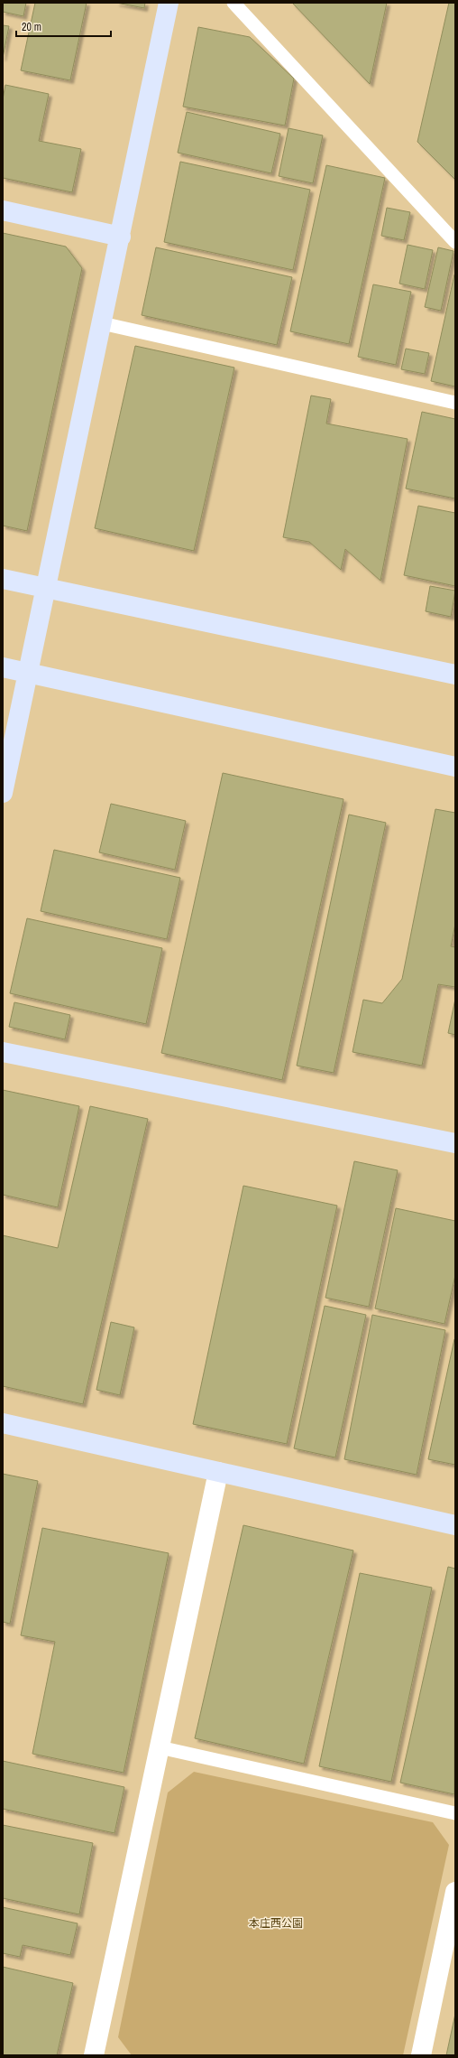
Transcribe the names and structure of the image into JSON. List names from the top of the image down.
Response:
{
  "parks": ["本庄西公園"],
  "scale_bar": "20 m"
}
